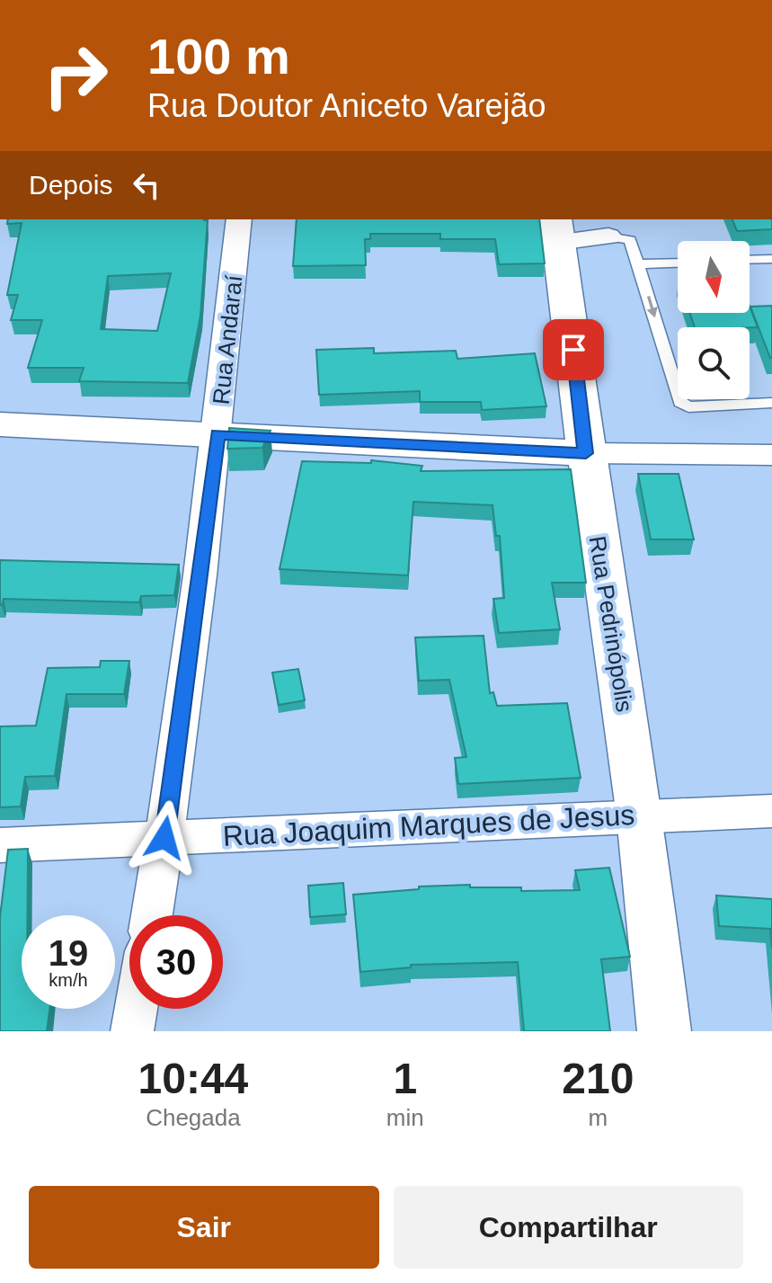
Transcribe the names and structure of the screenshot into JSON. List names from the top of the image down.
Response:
{
  "streets": {
    "street": ["Rua Andaraí", "Rua Pedrinópolis", "Rua Joaquim Marques de Jesus"]
  },
  "crossings": [
    ["Rua Andaraí", "Rua Joaquim Marques de Jesus"],
    ["Rua Pedrinópolis", "Rua Joaquim Marques de Jesus"]
  ],
  "north": "bottom",
  "page": {
    "turn": ["100 m", "Rua Doutor Aniceto Varejão"],
    "then": "Depois",
    "speed": "19 km/h",
    "limit": "30",
    "eta": [
      "10:44",
      "Chegada",
      "1",
      "min",
      "210",
      "m"
    ],
    "buttons": ["Sair", "Compartilhar"]
  }
}
